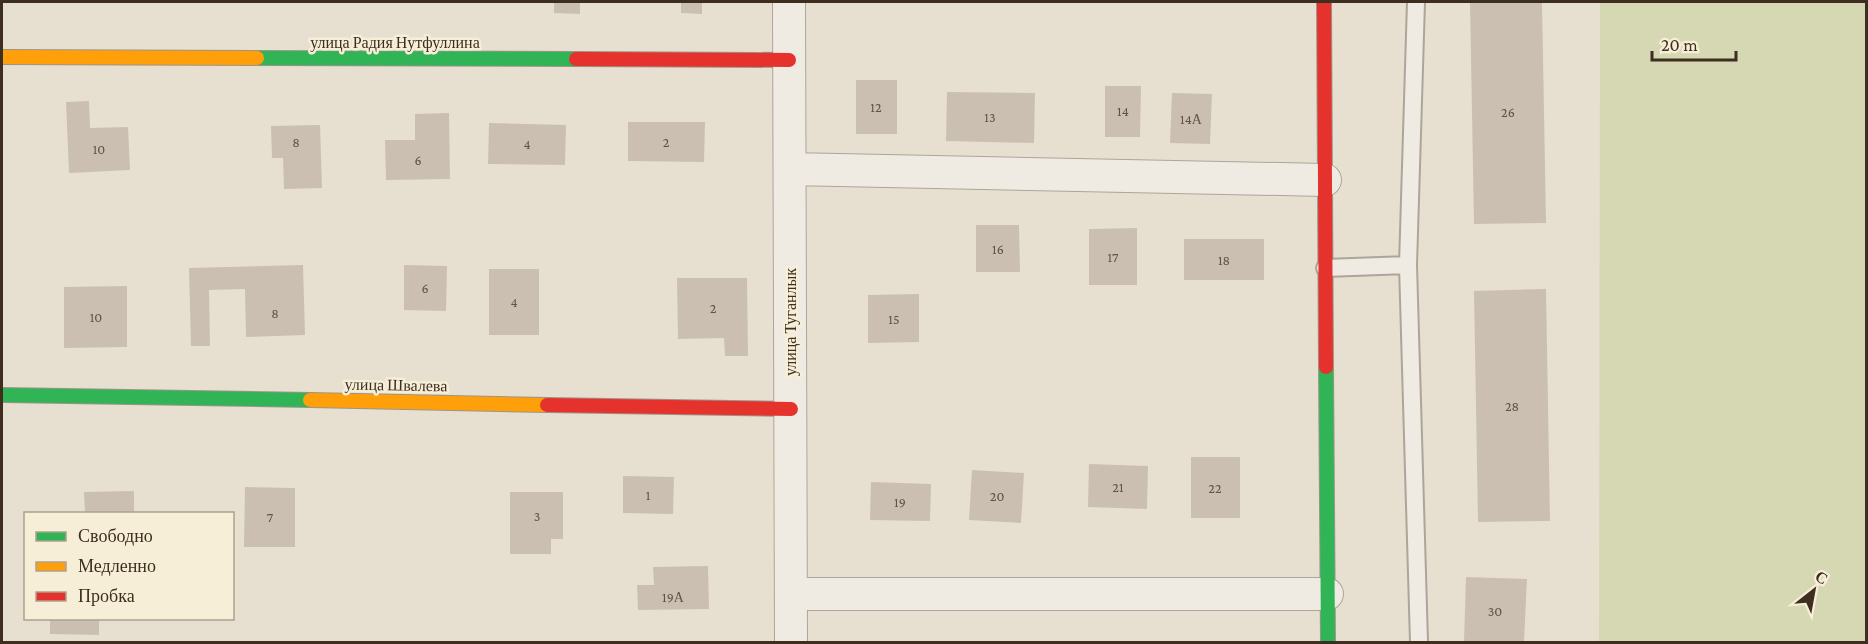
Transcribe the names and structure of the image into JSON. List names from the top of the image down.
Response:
{
  "streets": {
    "street": ["улица Радия Нутфуллина", "улица Туганлык", "улица Швалева"]
  },
  "crossings": [
    ["улица Радия Нутфуллина", "улица Туганлык"],
    ["улица Туганлык", "улица Швалева"]
  ],
  "house_numbers": [
    "12",
    "14",
    "26",
    "13",
    "14А",
    "8",
    "2",
    "4",
    "10",
    "6",
    "16",
    "17",
    "18",
    "6",
    "4",
    "2",
    "8",
    "10",
    "15",
    "28",
    "21",
    "22",
    "1",
    "20",
    "19",
    "3",
    "7",
    "19А",
    "30"
  ],
  "legend": ["Свободно", "Медленно", "Пробка"],
  "scale_bar": "20 m",
  "north": "top right"
}
